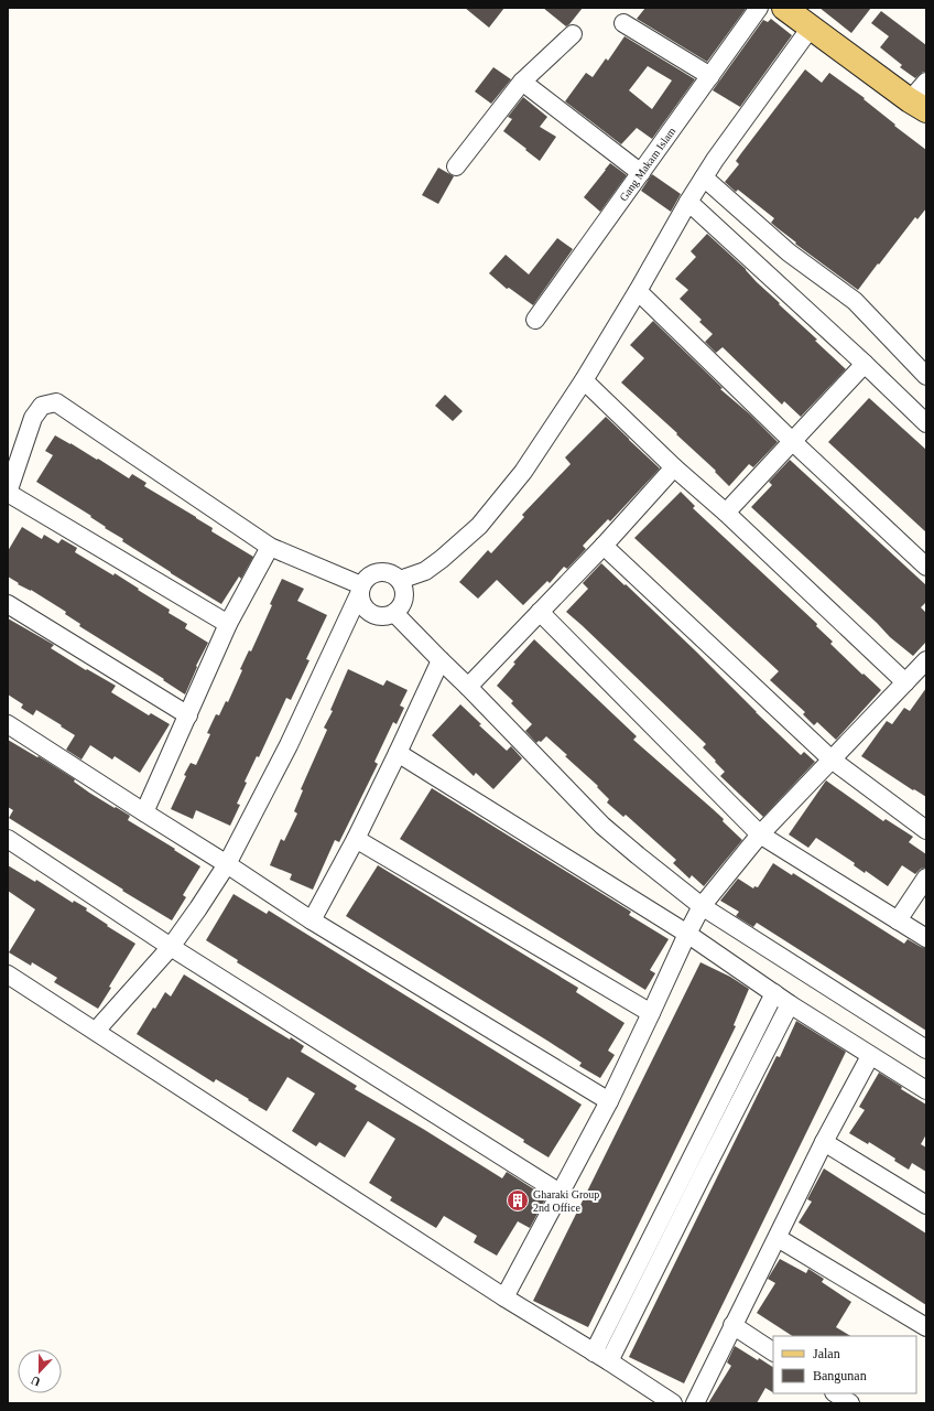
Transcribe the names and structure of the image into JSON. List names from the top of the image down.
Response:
{
  "streets": {
    "street": ["Gang Makam Islam"]
  },
  "places": {
    "building": ["Gharaki Group 2nd Office"]
  },
  "legend": ["Jalan", "Bangunan"],
  "north": "bottom"
}
